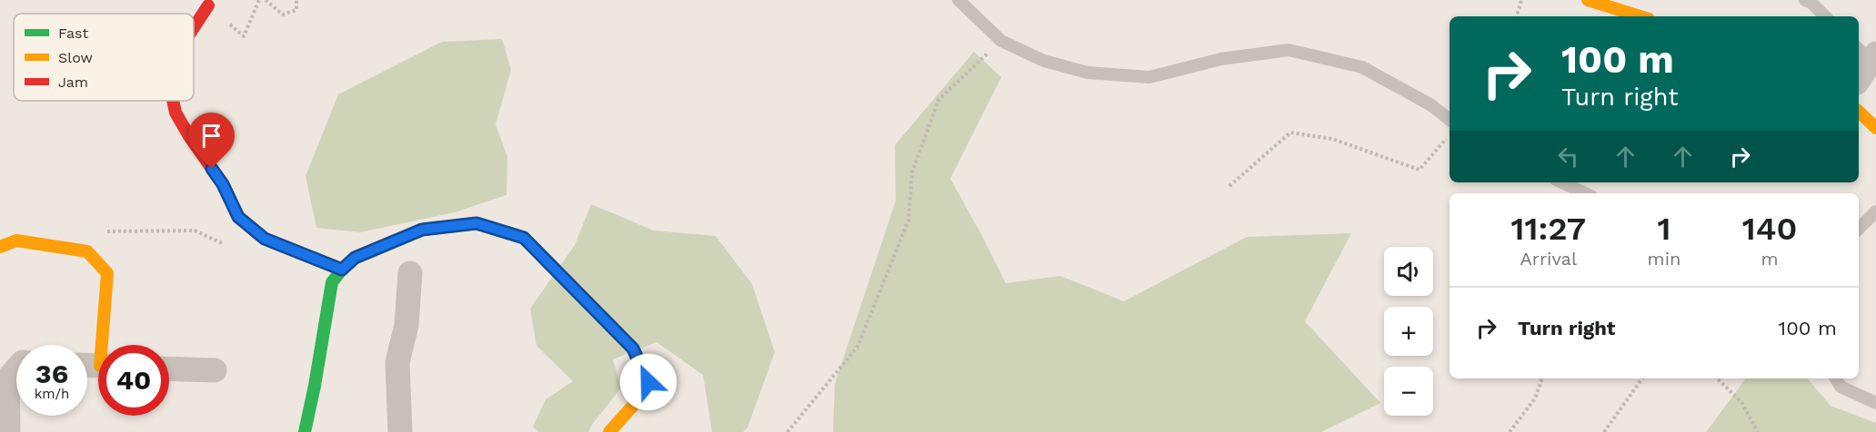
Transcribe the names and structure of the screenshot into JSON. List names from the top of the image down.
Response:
{
  "legend": ["Fast", "Slow", "Jam"],
  "page": {
    "turn": ["100 m", "Turn right"],
    "eta": [
      "11:27",
      "Arrival",
      "1",
      "min",
      "140",
      "m"
    ],
    "map_buttons": ["+", "−"],
    "list": [
      {
        "name": "Turn right",
        "value": "100 m"
      }
    ],
    "speed": "36 km/h",
    "limit": "40"
  }
}
